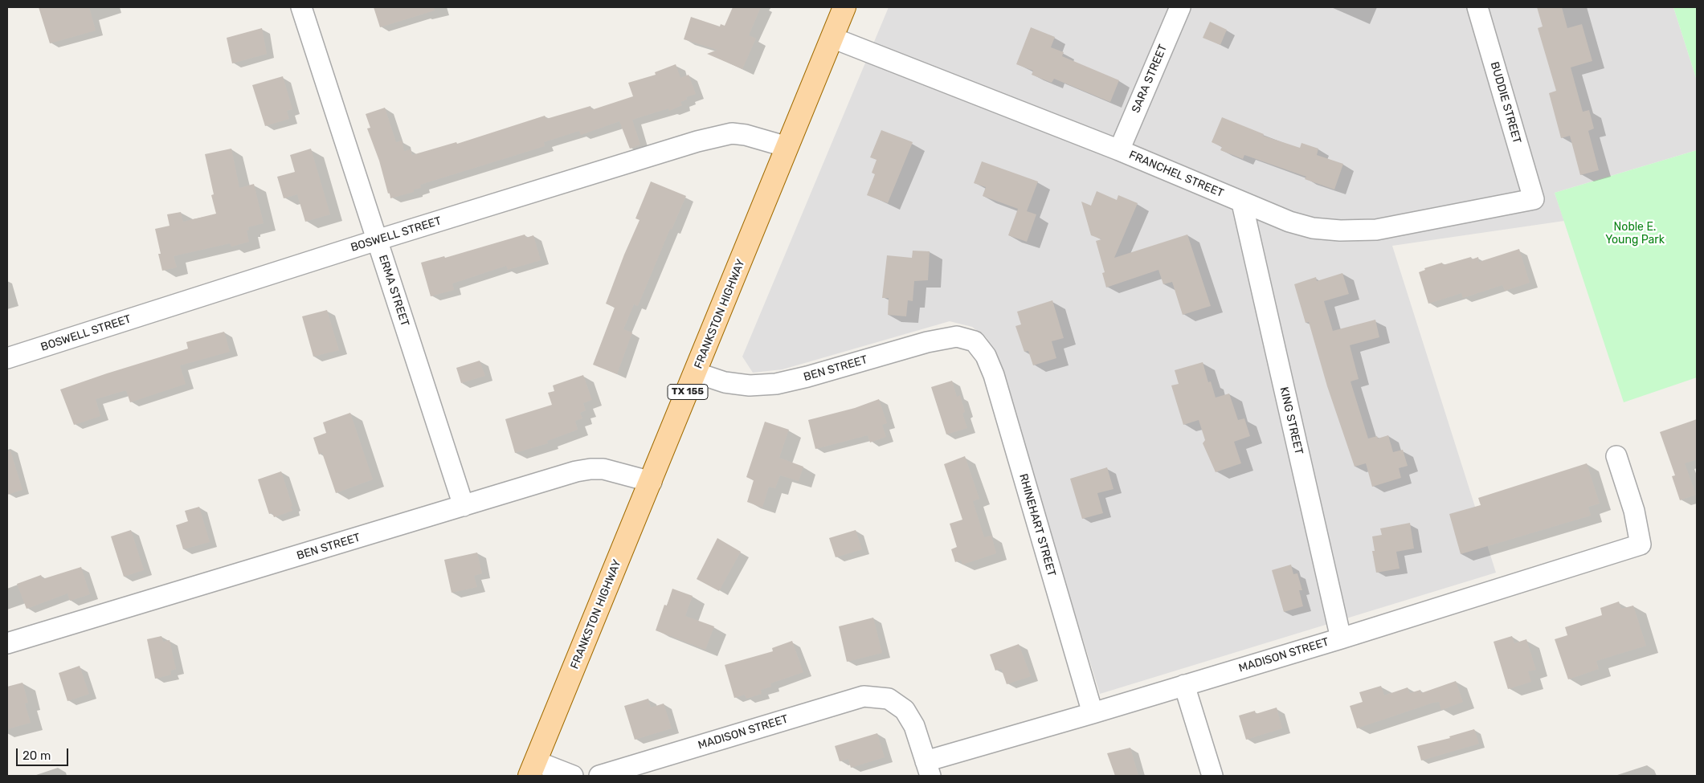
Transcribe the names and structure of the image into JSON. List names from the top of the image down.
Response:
{
  "streets": {
    "main road": ["FRANKSTON HIGHWAY", "TX 155"],
    "street": [
      "SARA STREET",
      "BUDDIE STREET",
      "FRANCHEL STREET",
      "BOSWELL STREET",
      "ERMA STREET",
      "BEN STREET",
      "KING STREET",
      "RHINEHART STREET",
      "MADISON STREET"
    ]
  },
  "crossings": [
    ["SARA STREET", "FRANCHEL STREET"],
    ["BUDDIE STREET", "FRANCHEL STREET"],
    ["FRANCHEL STREET", "FRANKSTON HIGHWAY"],
    ["FRANCHEL STREET", "KING STREET"],
    ["BOSWELL STREET", "ERMA STREET"],
    ["BOSWELL STREET", "FRANKSTON HIGHWAY"],
    ["ERMA STREET", "BEN STREET"],
    ["FRANKSTON HIGHWAY", "BEN STREET"],
    ["BEN STREET", "RHINEHART STREET"],
    ["KING STREET", "MADISON STREET"],
    ["RHINEHART STREET", "MADISON STREET"]
  ],
  "parks": ["Noble E. Young Park"],
  "scale_bar": "20 m"
}
